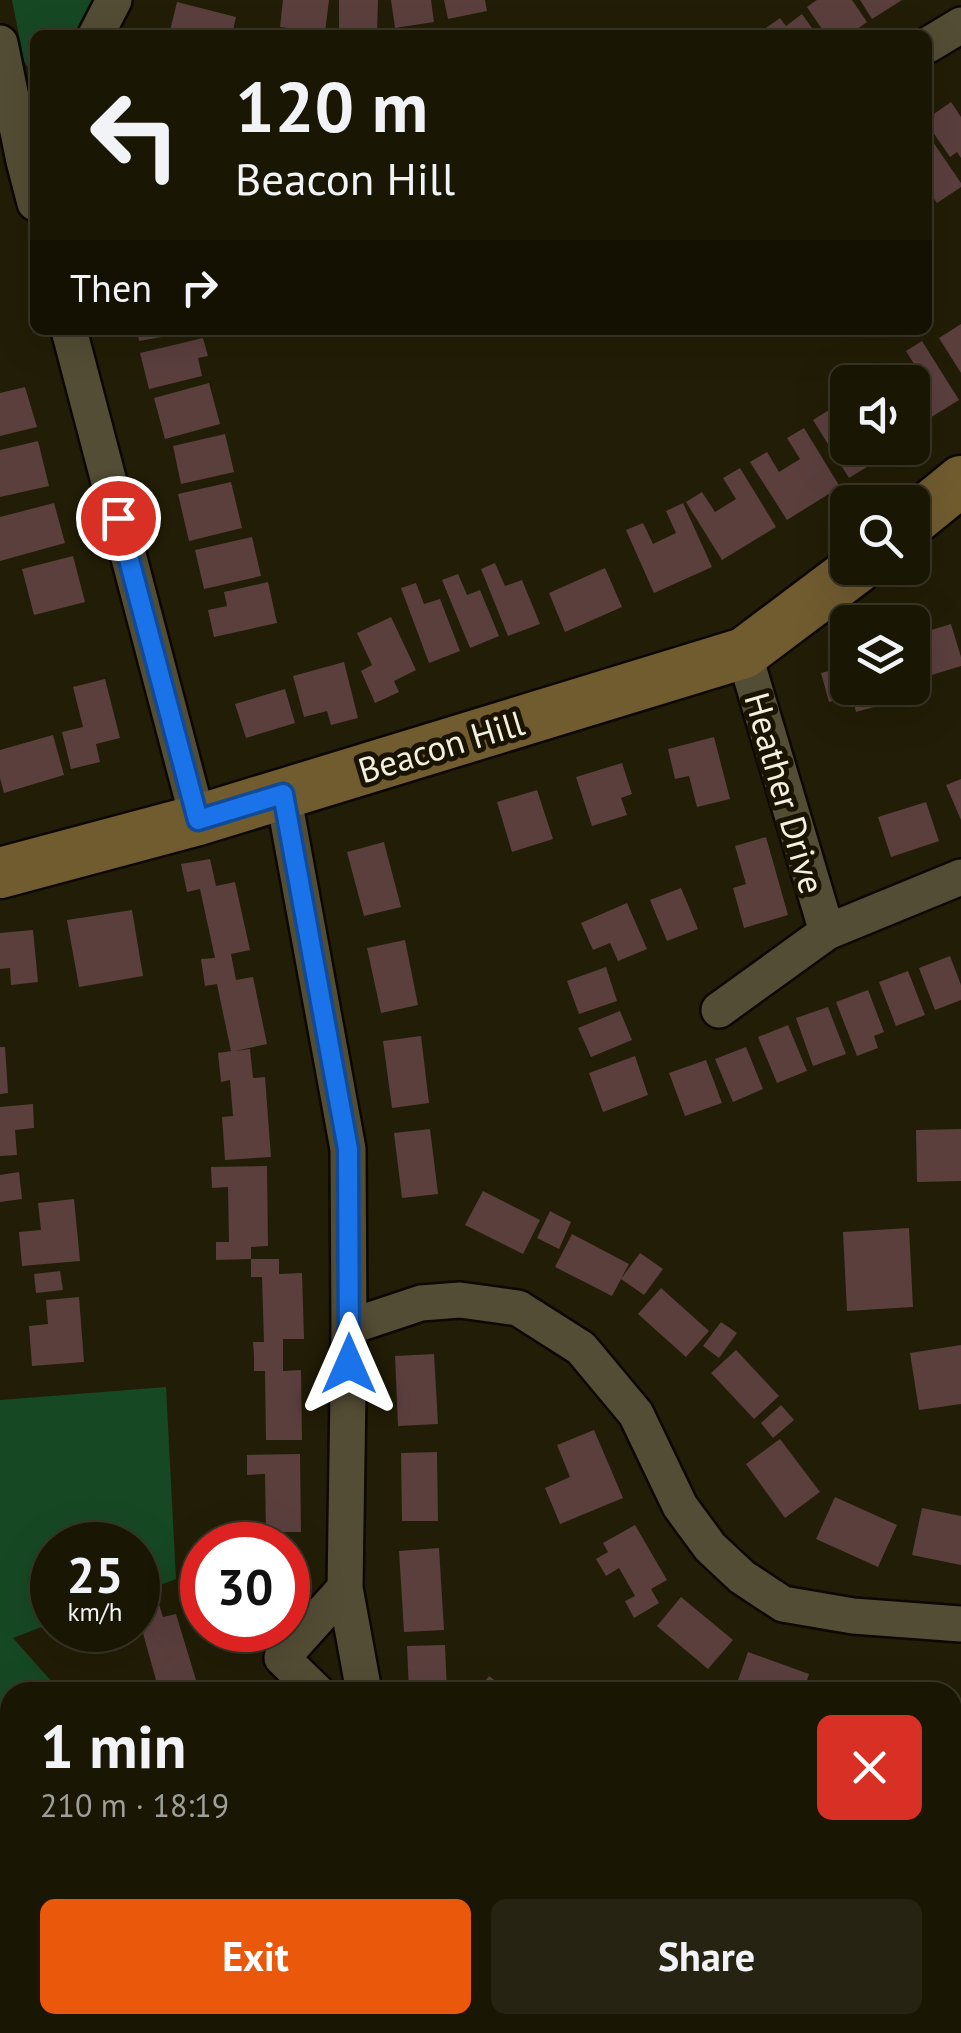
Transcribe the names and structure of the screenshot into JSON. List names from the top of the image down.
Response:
{
  "streets": {
    "street": ["Beacon Hill", "Heather Drive"]
  },
  "crossings": [
    ["Beacon Hill", "Heather Drive"]
  ],
  "page": {
    "turn": ["120 m", "Beacon Hill"],
    "then": "Then",
    "speed": "25 km/h",
    "limit": "30",
    "heading": ["1 min", "210 m · 18:19"],
    "buttons": ["Exit", "Share"]
  }
}
